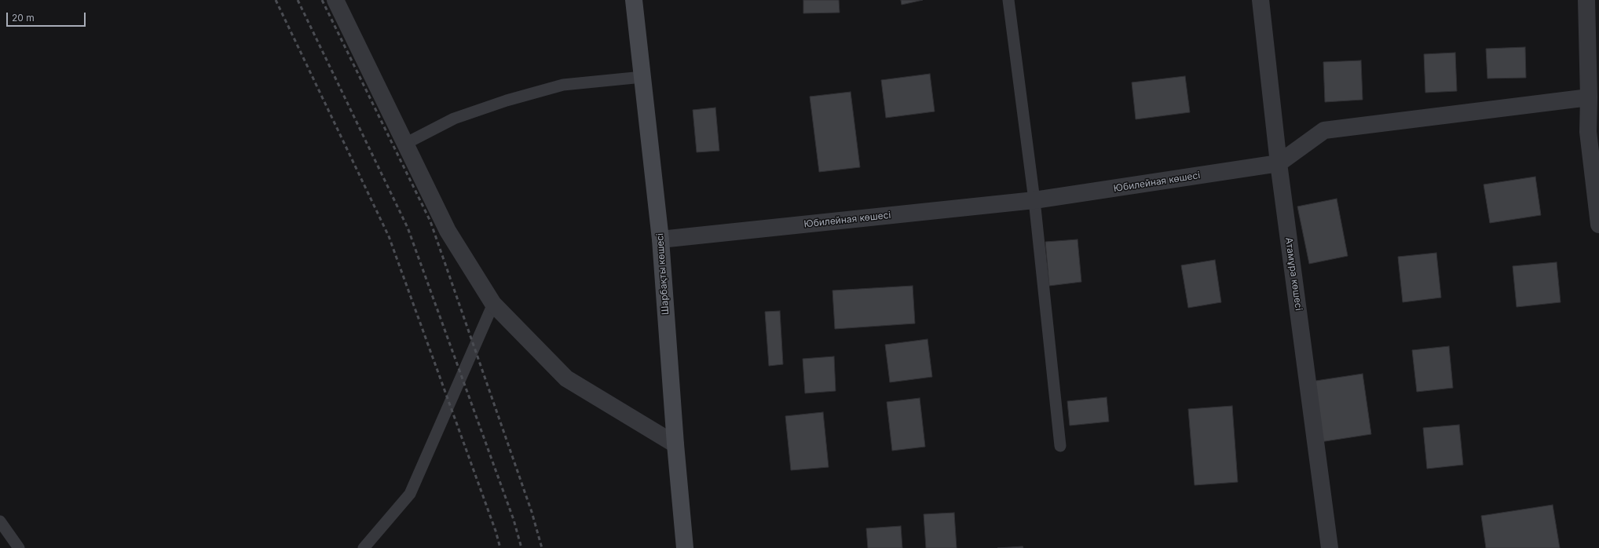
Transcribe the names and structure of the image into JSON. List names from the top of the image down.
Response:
{
  "streets": {
    "street": ["Юбилейная көшесі", "Шарбақты көшесі", "Атамұра көшесі"]
  },
  "crossings": [
    ["Юбилейная көшесі", "Шарбақты көшесі"],
    ["Юбилейная көшесі", "Атамұра көшесі"]
  ],
  "scale_bar": "20 m"
}
